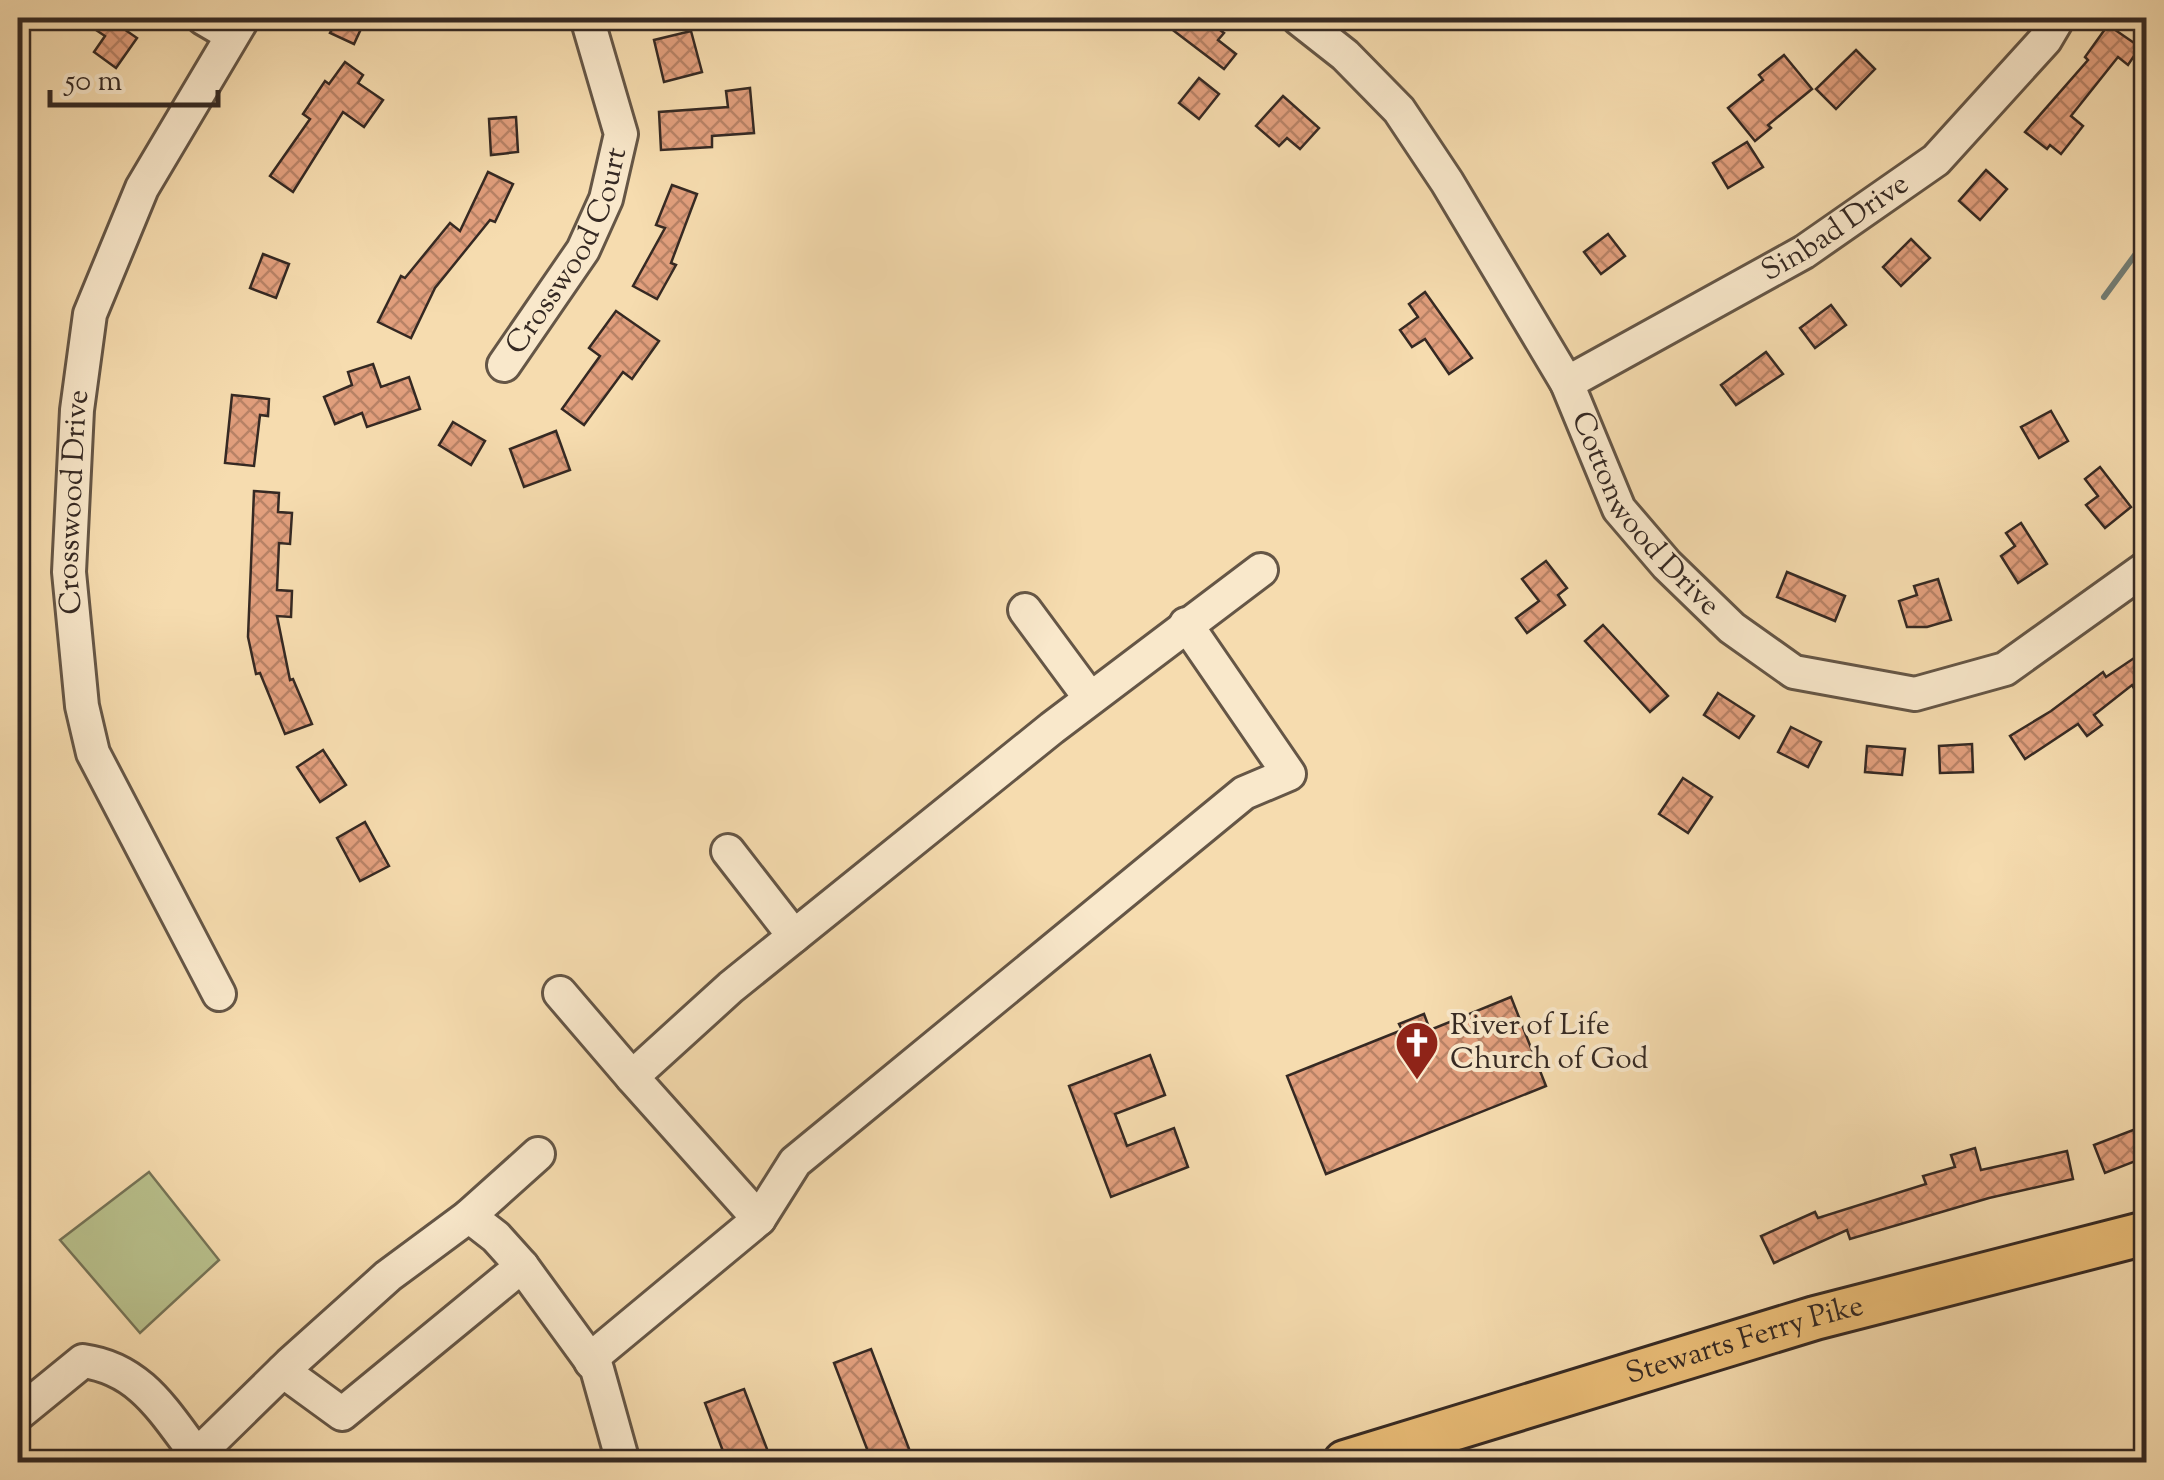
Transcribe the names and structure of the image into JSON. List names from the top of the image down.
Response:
{
  "streets": {
    "main road": ["Stewarts Ferry Pike"],
    "street": [
      "Sinbad Drive",
      "Crosswood Court",
      "Crosswood Drive",
      "Cottonwood Drive"
    ]
  },
  "crossings": [
    ["Sinbad Drive", "Cottonwood Drive"]
  ],
  "places": {
    "church": ["River of Life Church of God"]
  },
  "scale_bar": "50 m"
}
